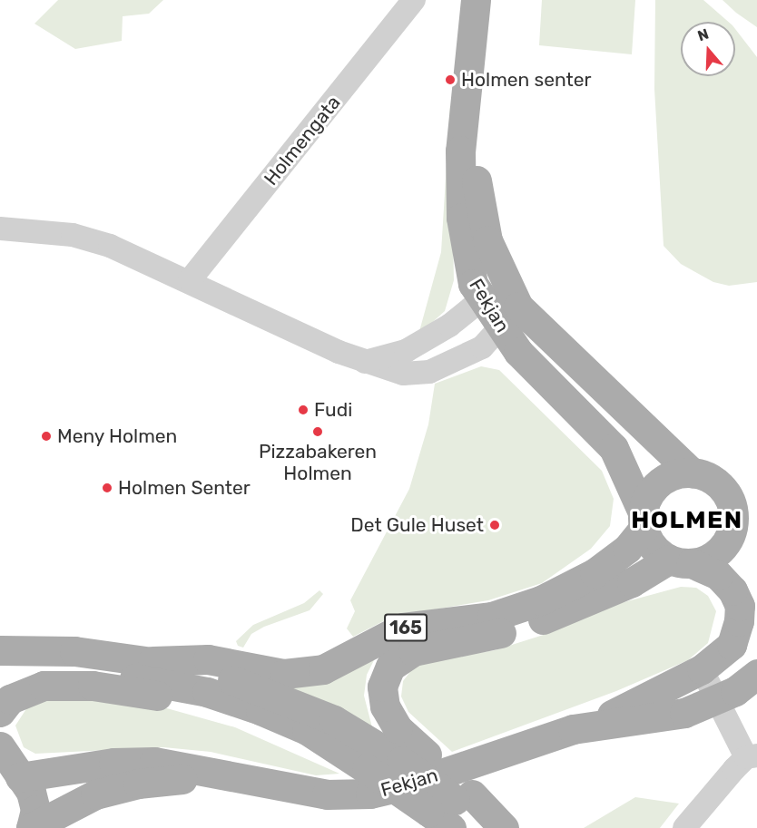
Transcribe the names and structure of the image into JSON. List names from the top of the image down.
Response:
{
  "streets": {
    "main road": ["Fekjan", "165"],
    "street": ["Holmengata"]
  },
  "crossings": [
    ["Fekjan", "165"]
  ],
  "districts": ["HOLMEN"],
  "places": [
    "Holmen senter",
    "Fudi",
    "Pizzabakeren Holmen",
    "Meny Holmen",
    "Holmen Senter",
    "Det Gule Huset"
  ],
  "north": "top"
}
